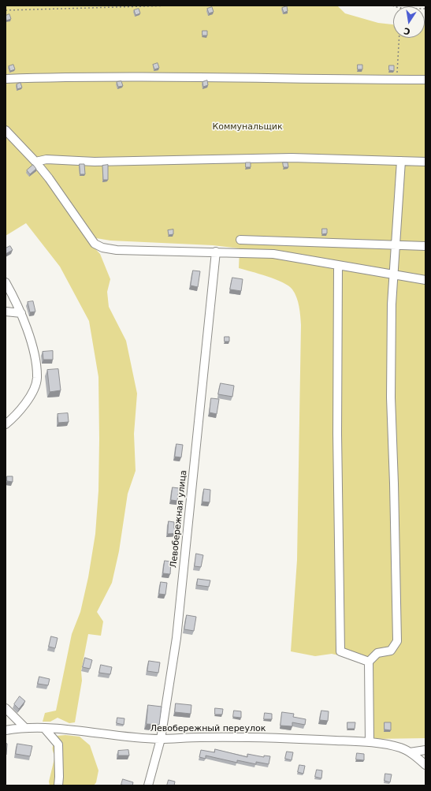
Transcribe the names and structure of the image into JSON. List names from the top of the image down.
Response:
{
  "streets": {
    "street": ["Левобережная улица", "Левобережный переулок"]
  },
  "crossings": [
    ["Левобережная улица", "Левобережный переулок"]
  ],
  "parks": ["Коммунальщик"],
  "north": "bottom"
}
